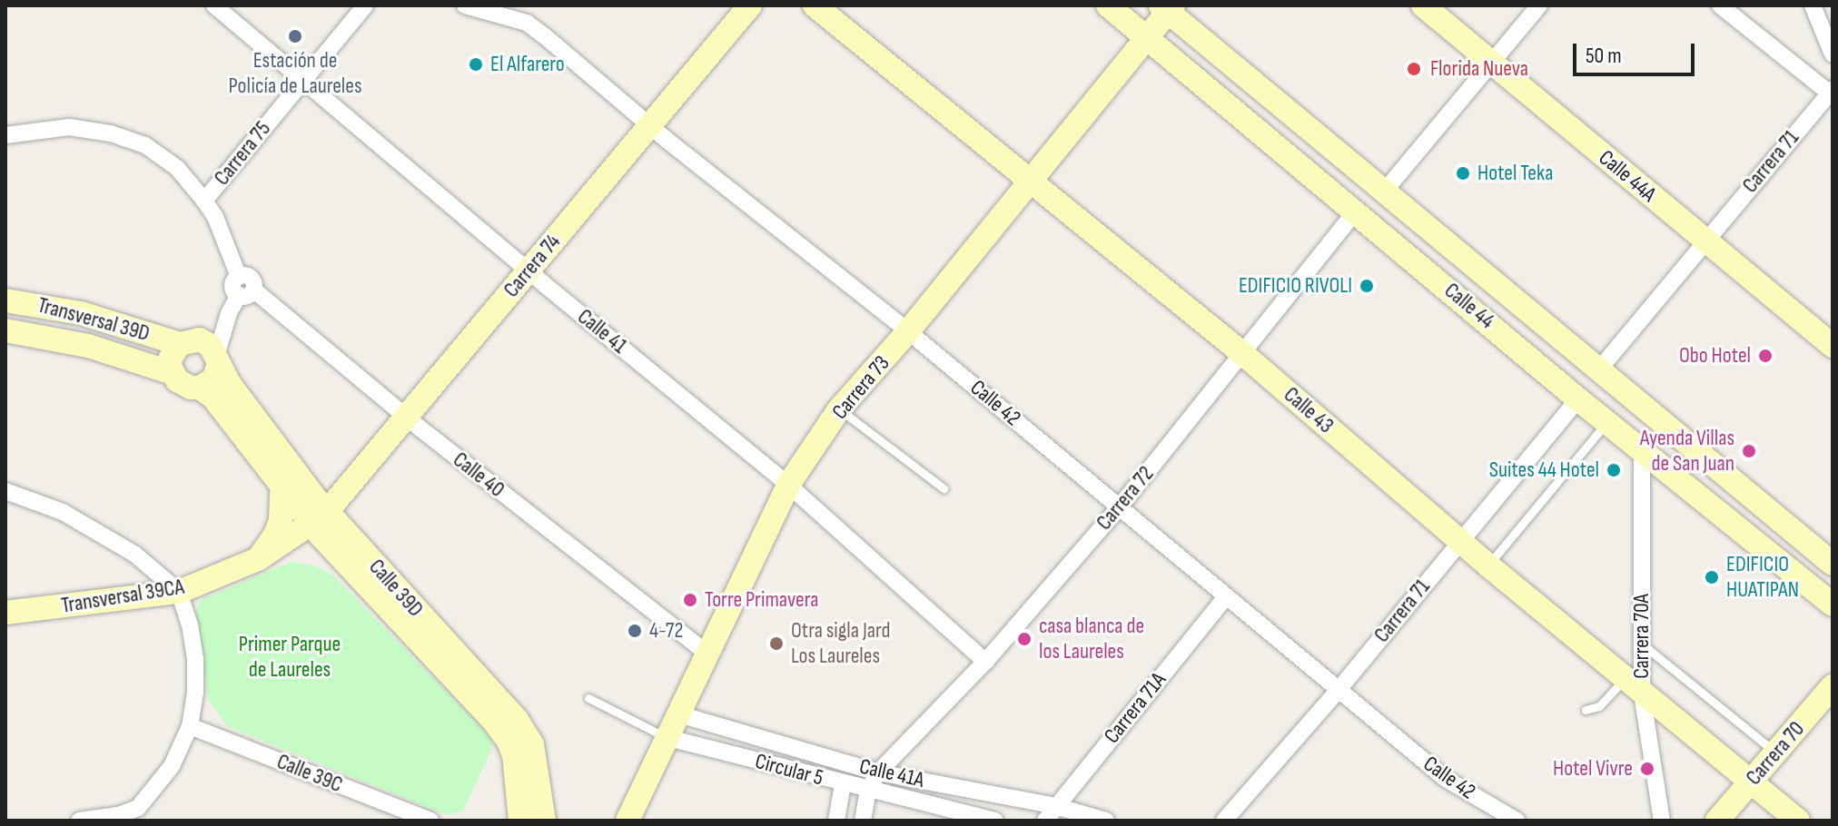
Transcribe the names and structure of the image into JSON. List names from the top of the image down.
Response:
{
  "streets": {
    "street": [
      "Carrera 75",
      "Carrera 71",
      "Calle 44A",
      "Carrera 74",
      "Calle 44",
      "Transversal 39D",
      "Calle 41",
      "Carrera 73",
      "Calle 42",
      "Calle 43",
      "Calle 40",
      "Carrera 72",
      "Calle 39D",
      "Transversal 39CA",
      "Carrera 70A",
      "Carrera 71A",
      "Carrera 70",
      "Circular 5",
      "Calle 39C",
      "Calle 41A"
    ]
  },
  "crossings": [
    ["Carrera 75", "Calle 41"],
    ["Carrera 75", "Calle 40"],
    ["Carrera 71", "Calle 44A"],
    ["Carrera 71", "Calle 44"],
    ["Carrera 71", "Calle 42"],
    ["Carrera 71", "Calle 43"],
    ["Carrera 74", "Calle 41"],
    ["Carrera 74", "Calle 42"],
    ["Carrera 74", "Calle 40"],
    ["Carrera 74", "Calle 39D"],
    ["Carrera 74", "Transversal 39CA"],
    ["Calle 44", "Carrera 73"],
    ["Calle 44", "Carrera 72"],
    ["Calle 44", "Carrera 70A"],
    ["Transversal 39D", "Calle 39D"],
    ["Calle 41", "Carrera 73"],
    ["Calle 41", "Carrera 72"],
    ["Carrera 73", "Calle 42"],
    ["Carrera 73", "Calle 43"],
    ["Carrera 73", "Calle 40"],
    ["Carrera 73", "Circular 5"],
    ["Carrera 73", "Calle 41A"],
    ["Calle 42", "Carrera 72"],
    ["Calle 42", "Carrera 71A"],
    ["Calle 43", "Carrera 72"],
    ["Calle 43", "Carrera 70A"],
    ["Calle 43", "Carrera 70"],
    ["Carrera 72", "Circular 5"],
    ["Carrera 72", "Calle 41A"],
    ["Calle 39D", "Transversal 39CA"],
    ["Carrera 71A", "Calle 41A"]
  ],
  "parks": ["Primer Parque de Laureles"],
  "places": [
    "Estación de Policía de Laureles",
    "El Alfarero",
    "Florida Nueva",
    "Hotel Teka",
    "EDIFICIO RIVOLI",
    "Obo Hotel",
    "Ayenda Villas de San Juan",
    "Suites 44 Hotel",
    "EDIFICIO HUATIPAN",
    "Torre Primavera",
    "4-72",
    "casa blanca de los Laureles",
    "Otra sigla Jard Los Laureles",
    "Hotel Vivre"
  ],
  "scale_bar": "50 m"
}
